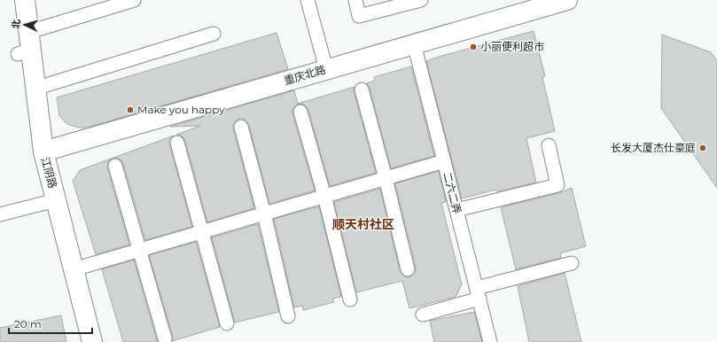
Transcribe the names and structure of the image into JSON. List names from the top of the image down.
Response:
{
  "streets": {
    "street": ["重庆北路", "江阴路"],
    "lane": ["二六二弄"]
  },
  "crossings": [
    ["重庆北路", "江阴路"],
    ["重庆北路", "二六二弄"]
  ],
  "districts": ["顺天村社区"],
  "places": ["小丽便利超市", "Make you happy", "长发大厦杰仕豪庭"],
  "scale_bar": "20 m",
  "north": "left"
}
